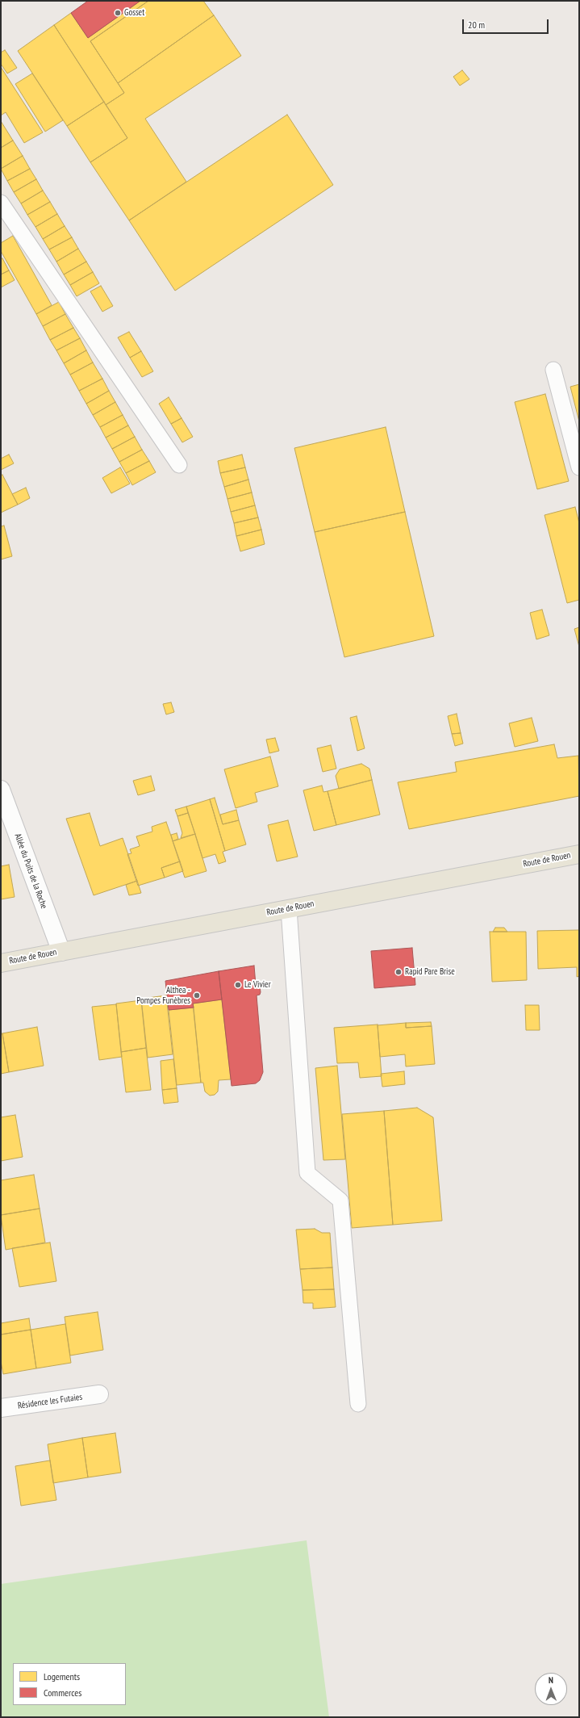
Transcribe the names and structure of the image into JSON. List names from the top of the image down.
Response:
{
  "streets": {
    "main road": ["Route de Rouen"],
    "street": ["Allée du Puits de la Roche", "Résidence les Futaies"]
  },
  "crossings": [
    ["Route de Rouen", "Allée du Puits de la Roche"]
  ],
  "places": [
    "Gosset",
    "Rapid Pare Brise",
    "Le Vivier",
    "Althea - Pompes Funèbres"
  ],
  "legend": ["Logements", "Commerces"],
  "scale_bar": "20 m",
  "north": "top"
}
